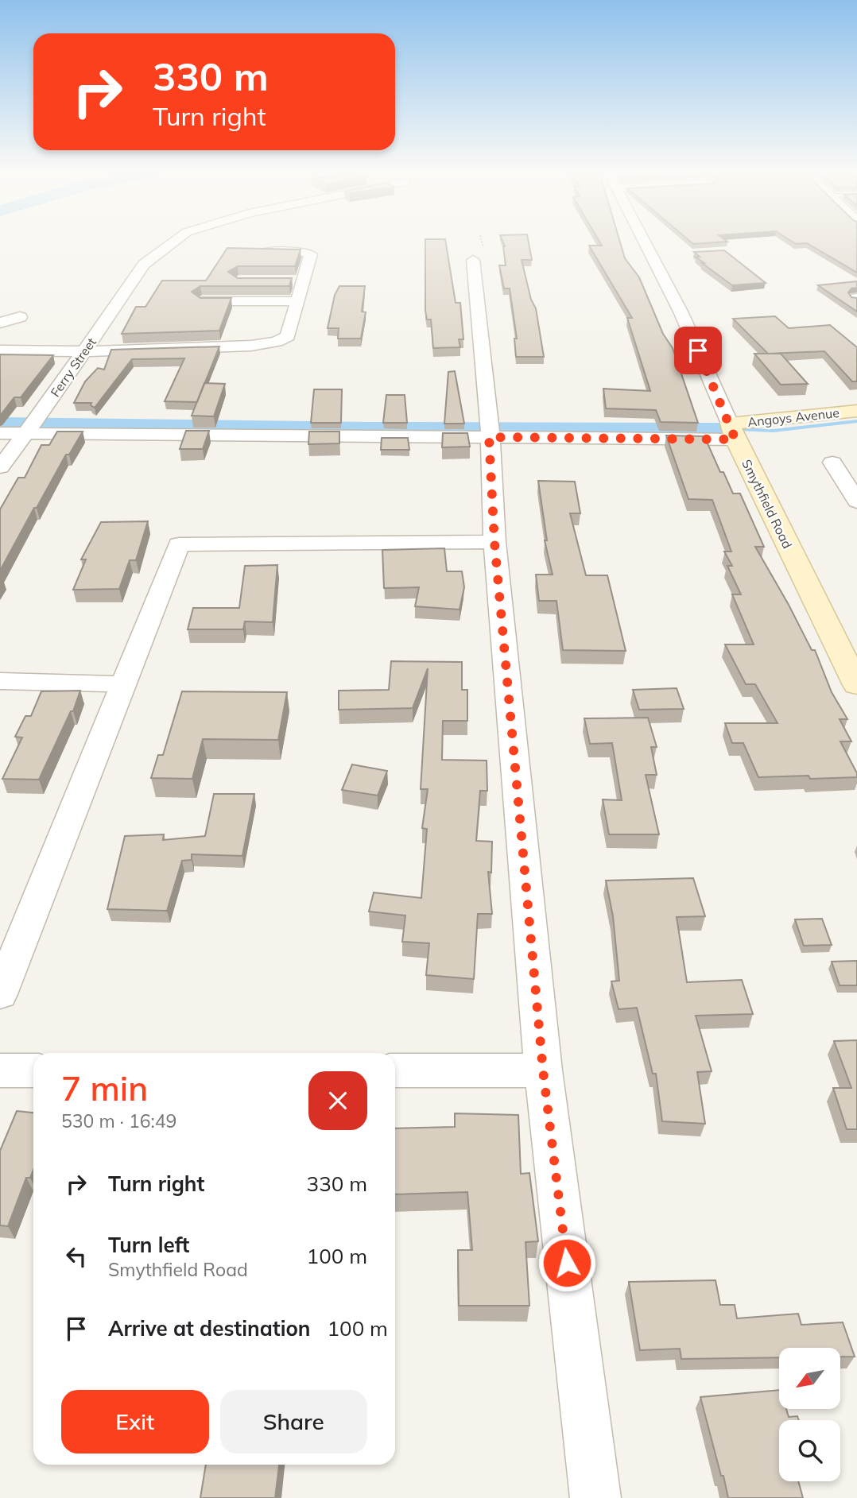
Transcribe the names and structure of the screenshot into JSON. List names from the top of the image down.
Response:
{
  "streets": {
    "street": ["Ferry Street", "Angoys Avenue", "Smythfield Road"]
  },
  "crossings": [
    ["Angoys Avenue", "Smythfield Road"]
  ],
  "north": "bottom left",
  "page": {
    "turn": ["330 m", "Turn right"],
    "heading": ["7 min", "530 m · 16:49"],
    "list": [
      {
        "name": "Turn right",
        "value": "330 m"
      },
      {
        "name": "Turn left",
        "note": "Smythfield Road",
        "value": "100 m"
      },
      {
        "name": "Arrive at destination",
        "value": "100 m"
      }
    ],
    "buttons": ["Exit", "Share"]
  }
}
